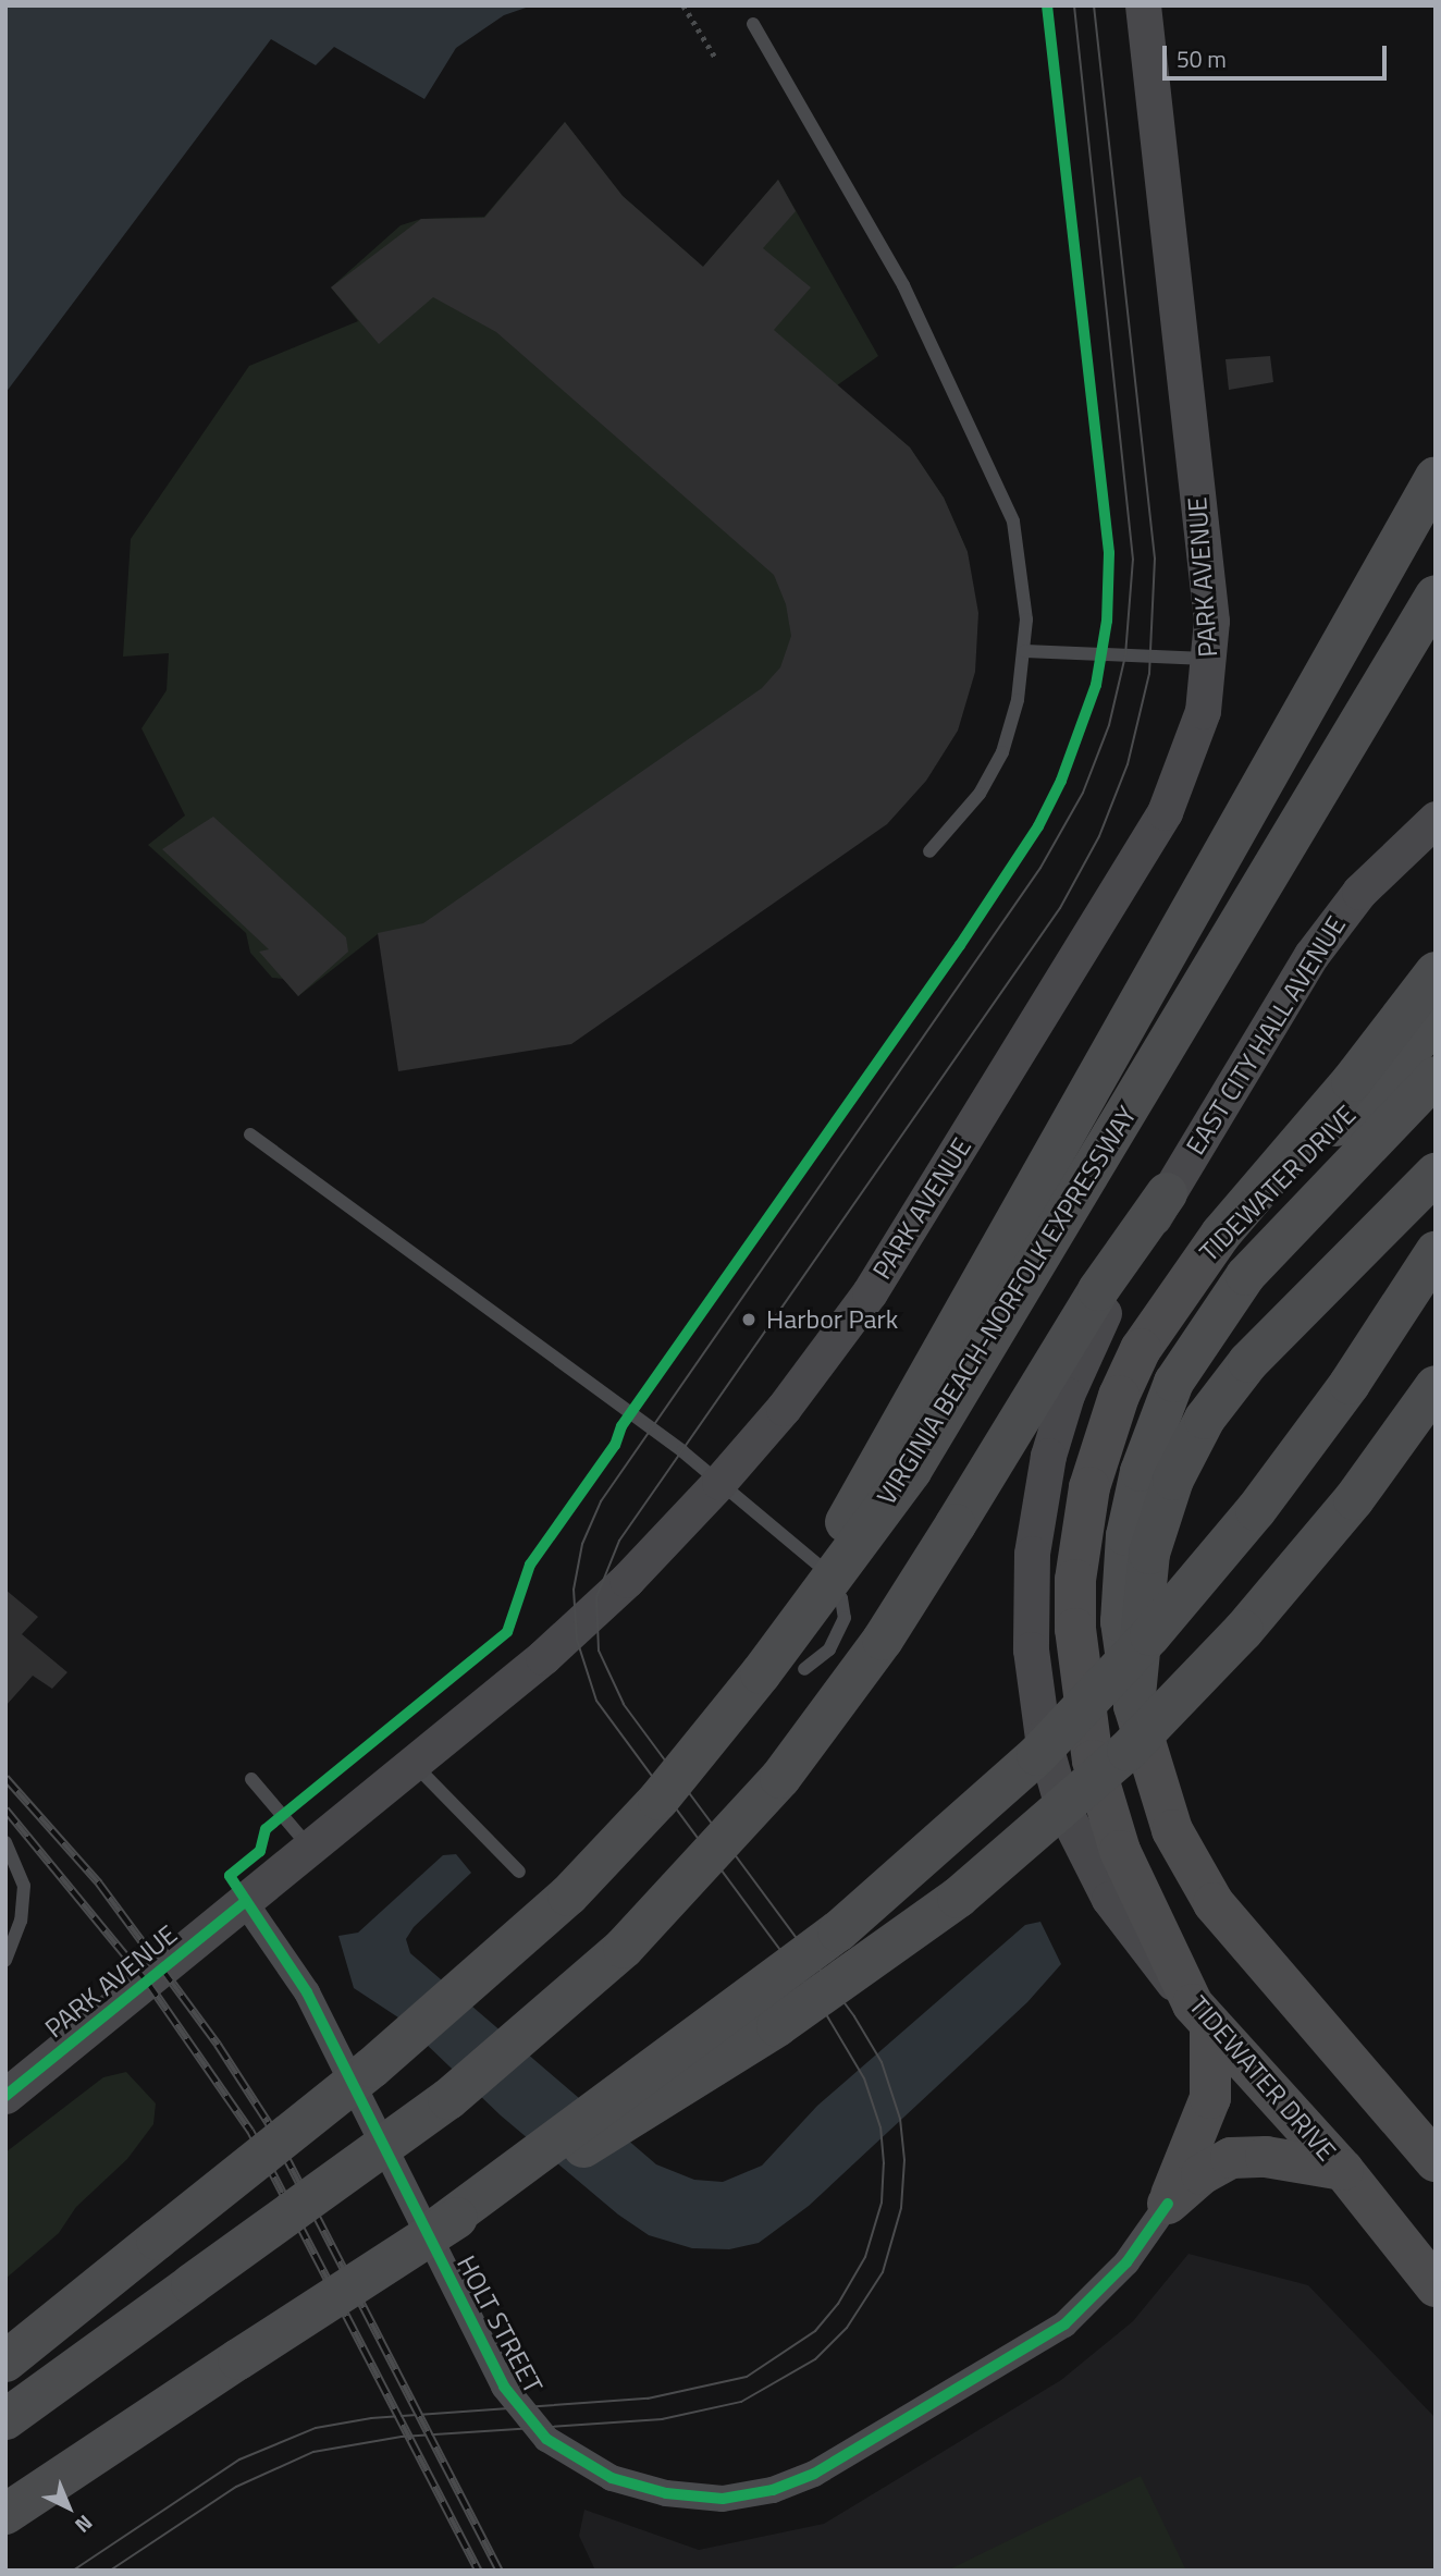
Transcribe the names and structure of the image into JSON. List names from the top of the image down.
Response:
{
  "streets": {
    "highway": ["TIDEWATER DRIVE", "VIRGINIA BEACH-NORFOLK EXPRESSWAY"],
    "main road": ["PARK AVENUE", "EAST CITY HALL AVENUE"],
    "street": ["HOLT STREET"]
  },
  "crossings": [
    ["PARK AVENUE", "HOLT STREET"],
    ["EAST CITY HALL AVENUE", "TIDEWATER DRIVE"]
  ],
  "places": ["Harbor Park"],
  "scale_bar": "50 m",
  "north": "bottom right"
}
